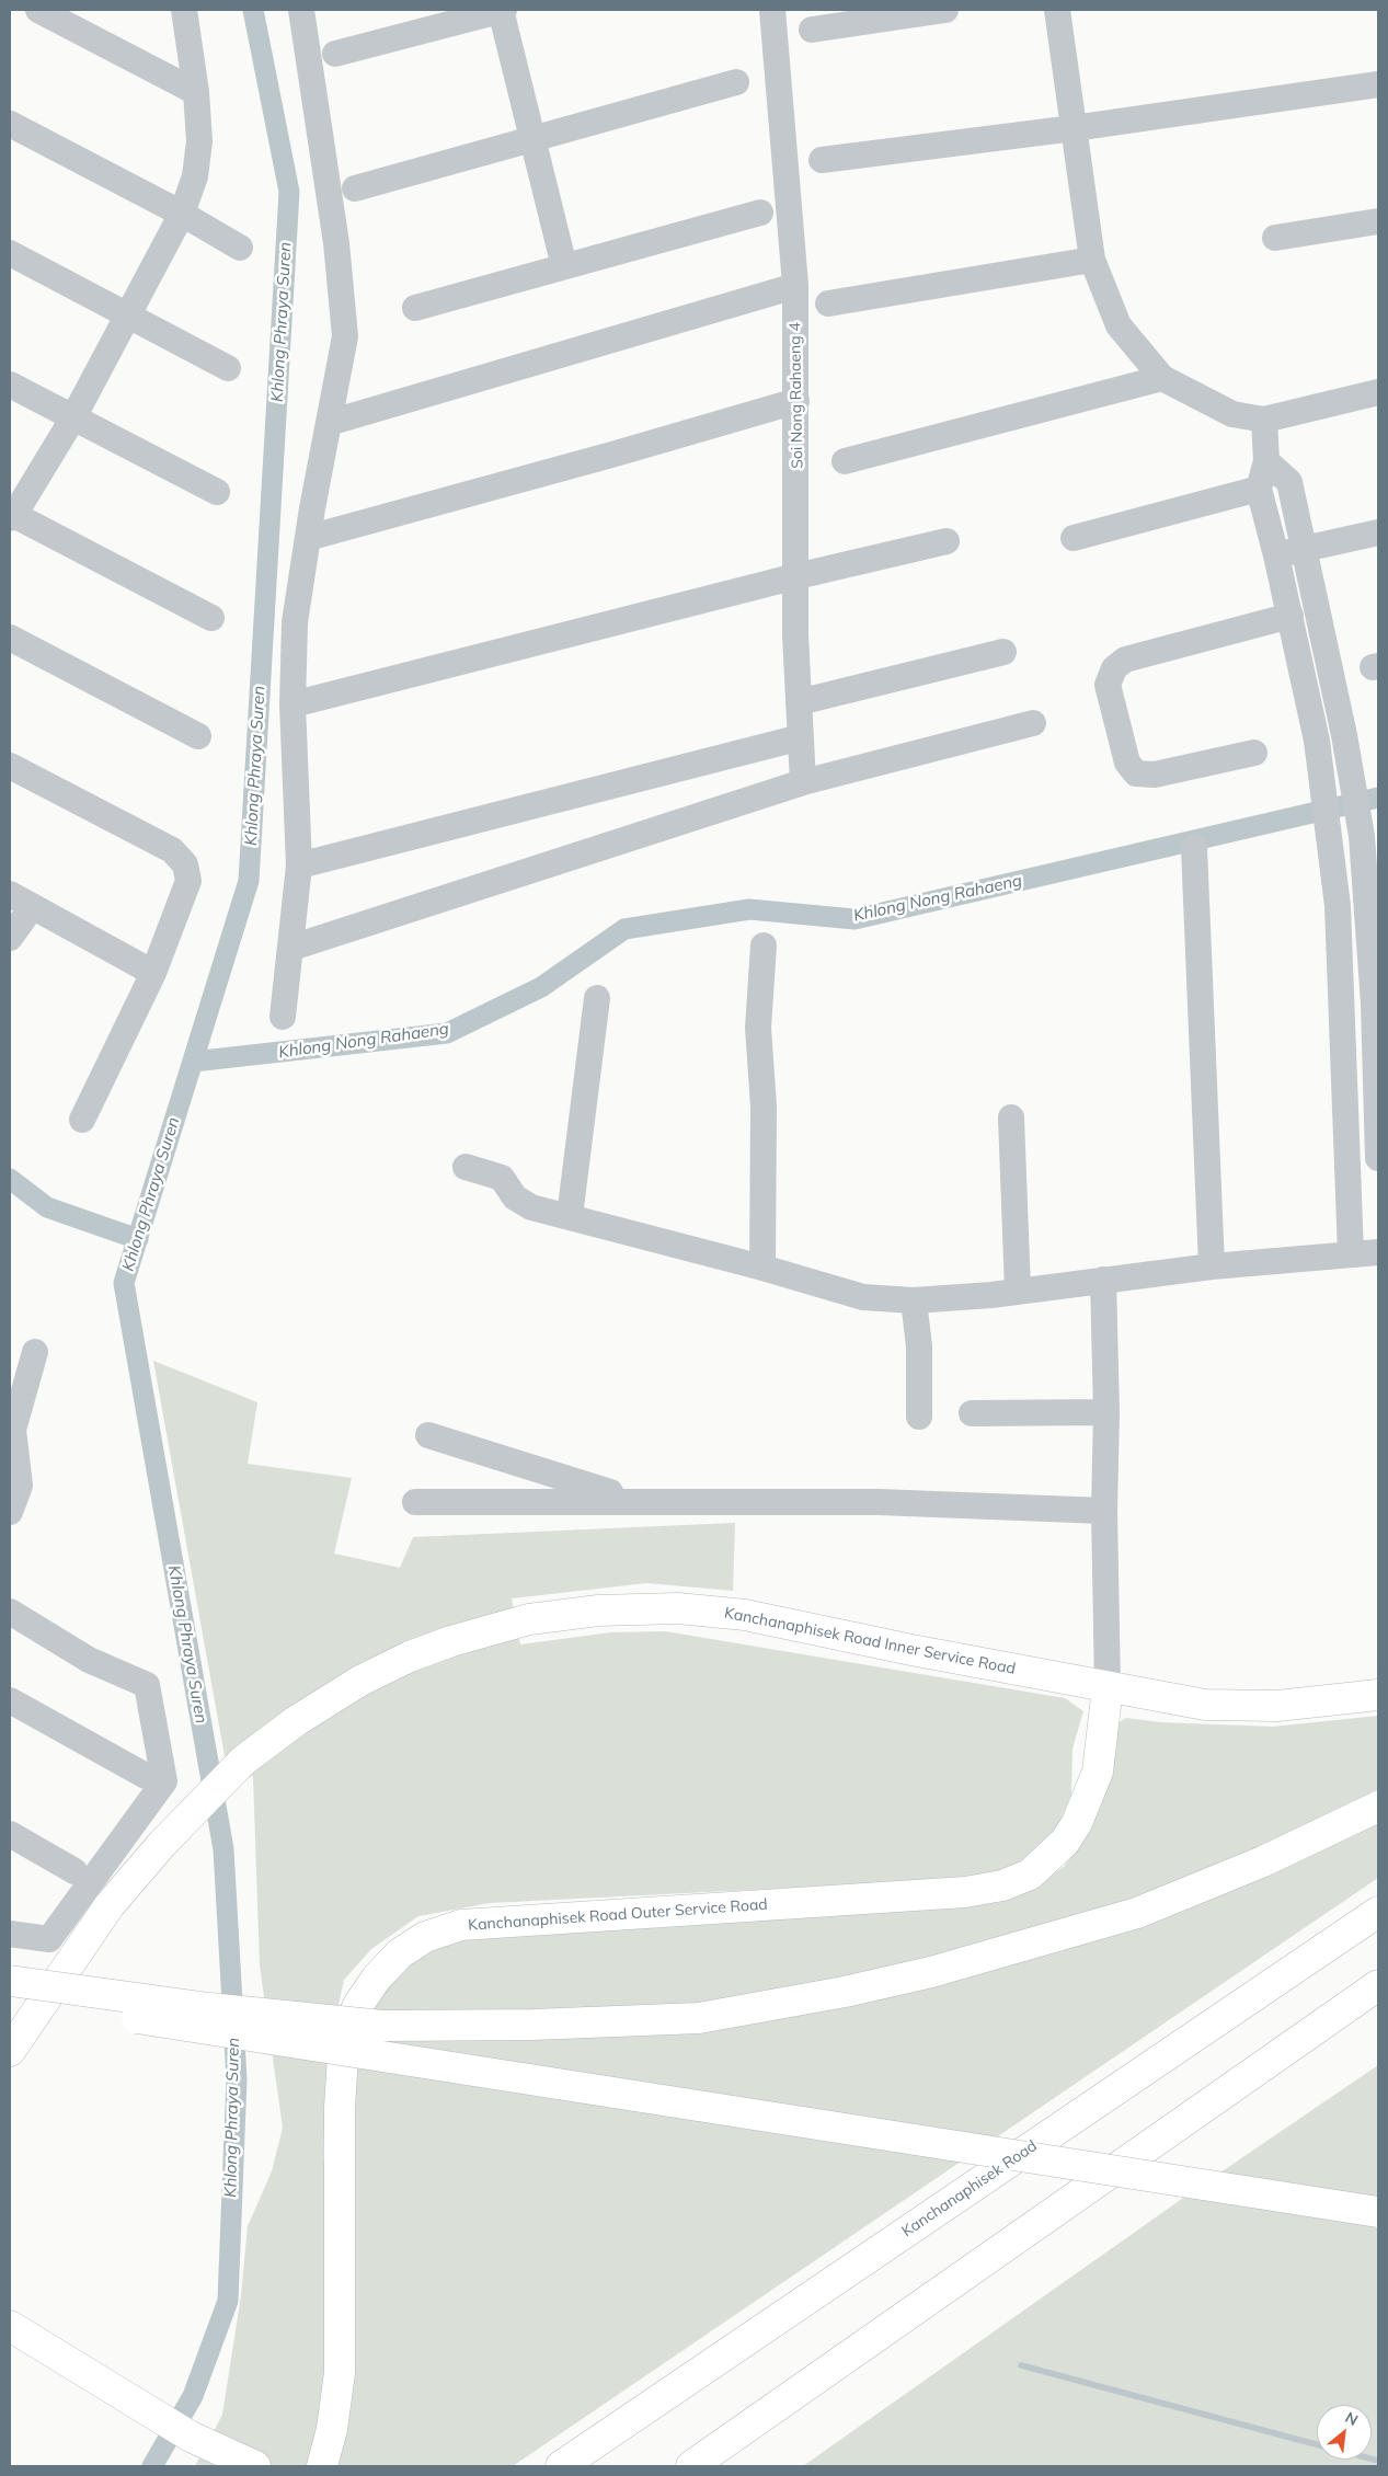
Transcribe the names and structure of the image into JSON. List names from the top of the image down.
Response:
{
  "streets": {
    "main road": ["Kanchanaphisek Road Inner Service Road", "Kanchanaphisek Road Outer Service Road", "Kanchanaphisek Road"],
    "street": ["Soi Nong Rahaeng 4"]
  },
  "crossings": [
    ["Kanchanaphisek Road Inner Service Road", "Kanchanaphisek Road Outer Service Road"]
  ],
  "water": ["Khlong Phraya Suren", "Khlong Nong Rahaeng"],
  "north": "top right"
}
